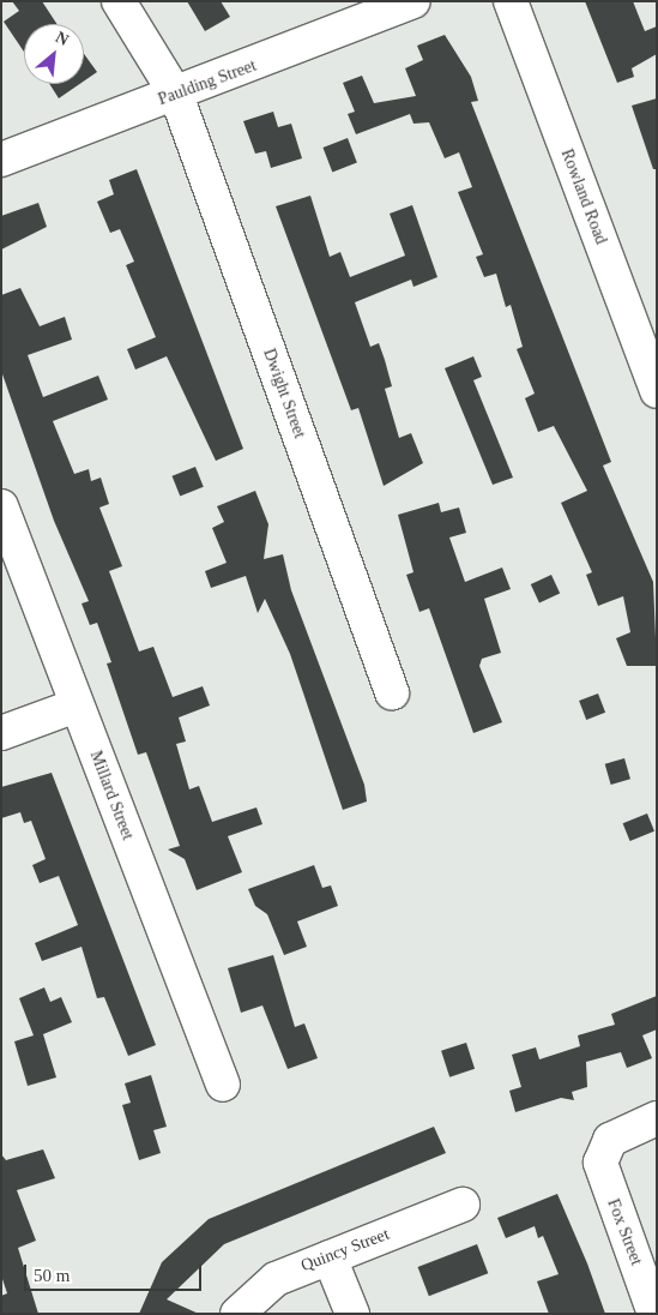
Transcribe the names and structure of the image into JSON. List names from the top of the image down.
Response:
{
  "streets": {
    "street": [
      "Paulding Street",
      "Rowland Road",
      "Dwight Street",
      "Millard Street",
      "Fox Street",
      "Quincy Street"
    ]
  },
  "crossings": [
    ["Paulding Street", "Dwight Street"]
  ],
  "scale_bar": "50 m",
  "north": "top right"
}
